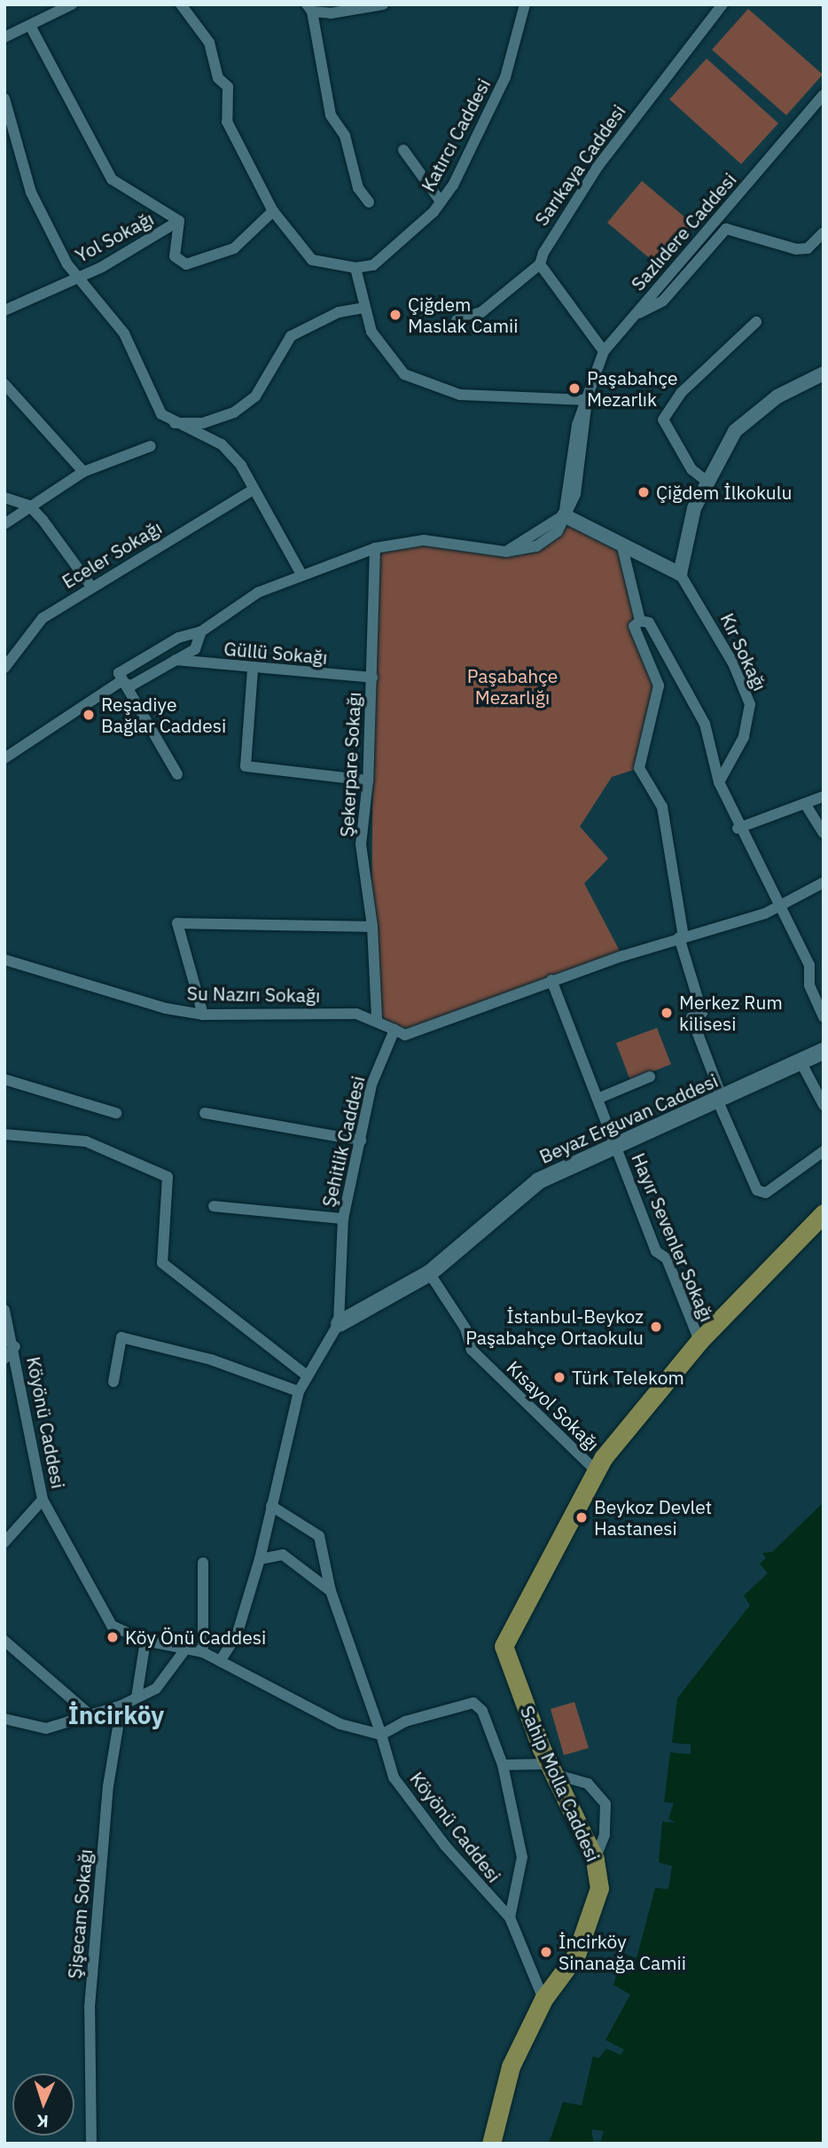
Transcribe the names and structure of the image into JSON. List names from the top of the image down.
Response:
{
  "streets": {
    "main road": ["Beyaz Erguvan Caddesi", "Sahip Molla Caddesi"],
    "street": [
      "Katırcı Caddesi",
      "Sarıkaya Caddesi",
      "Sazlıdere Caddesi",
      "Yol Sokağı",
      "Eceler Sokağı",
      "Kır Sokağı",
      "Güllü Sokağı",
      "Şekerpare Sokağı",
      "Su Nazırı Sokağı",
      "Şehitlik Caddesi",
      "Hayır Sevenler Sokağı",
      "Kısayol Sokağı",
      "Köyönü Caddesi",
      "Şişecam Sokağı"
    ]
  },
  "crossings": [
    ["Güllü Sokağı", "Şekerpare Sokağı"],
    ["Şekerpare Sokağı", "Su Nazırı Sokağı"],
    ["Su Nazırı Sokağı", "Şehitlik Caddesi"],
    ["Beyaz Erguvan Caddesi", "Şehitlik Caddesi"],
    ["Beyaz Erguvan Caddesi", "Hayır Sevenler Sokağı"],
    ["Beyaz Erguvan Caddesi", "Kısayol Sokağı"],
    ["Şehitlik Caddesi", "Köyönü Caddesi"],
    ["Hayır Sevenler Sokağı", "Sahip Molla Caddesi"],
    ["Kısayol Sokağı", "Sahip Molla Caddesi"],
    ["Köyönü Caddesi", "Sahip Molla Caddesi"]
  ],
  "districts": ["İncirköy"],
  "parks": ["Paşabahçe Mezarlığı"],
  "places": [
    "Çiğdem Maslak Camii",
    "Paşabahçe Mezarlık",
    "Çiğdem İlkokulu",
    "Reşadiye Bağlar Caddesi",
    "Merkez Rum kilisesi",
    "İstanbul-Beykoz Paşabahçe Ortaokulu",
    "Türk Telekom",
    "Beykoz Devlet Hastanesi",
    "Köy Önü Caddesi",
    "İncirköy Sinanağa Camii"
  ],
  "north": "bottom"
}
